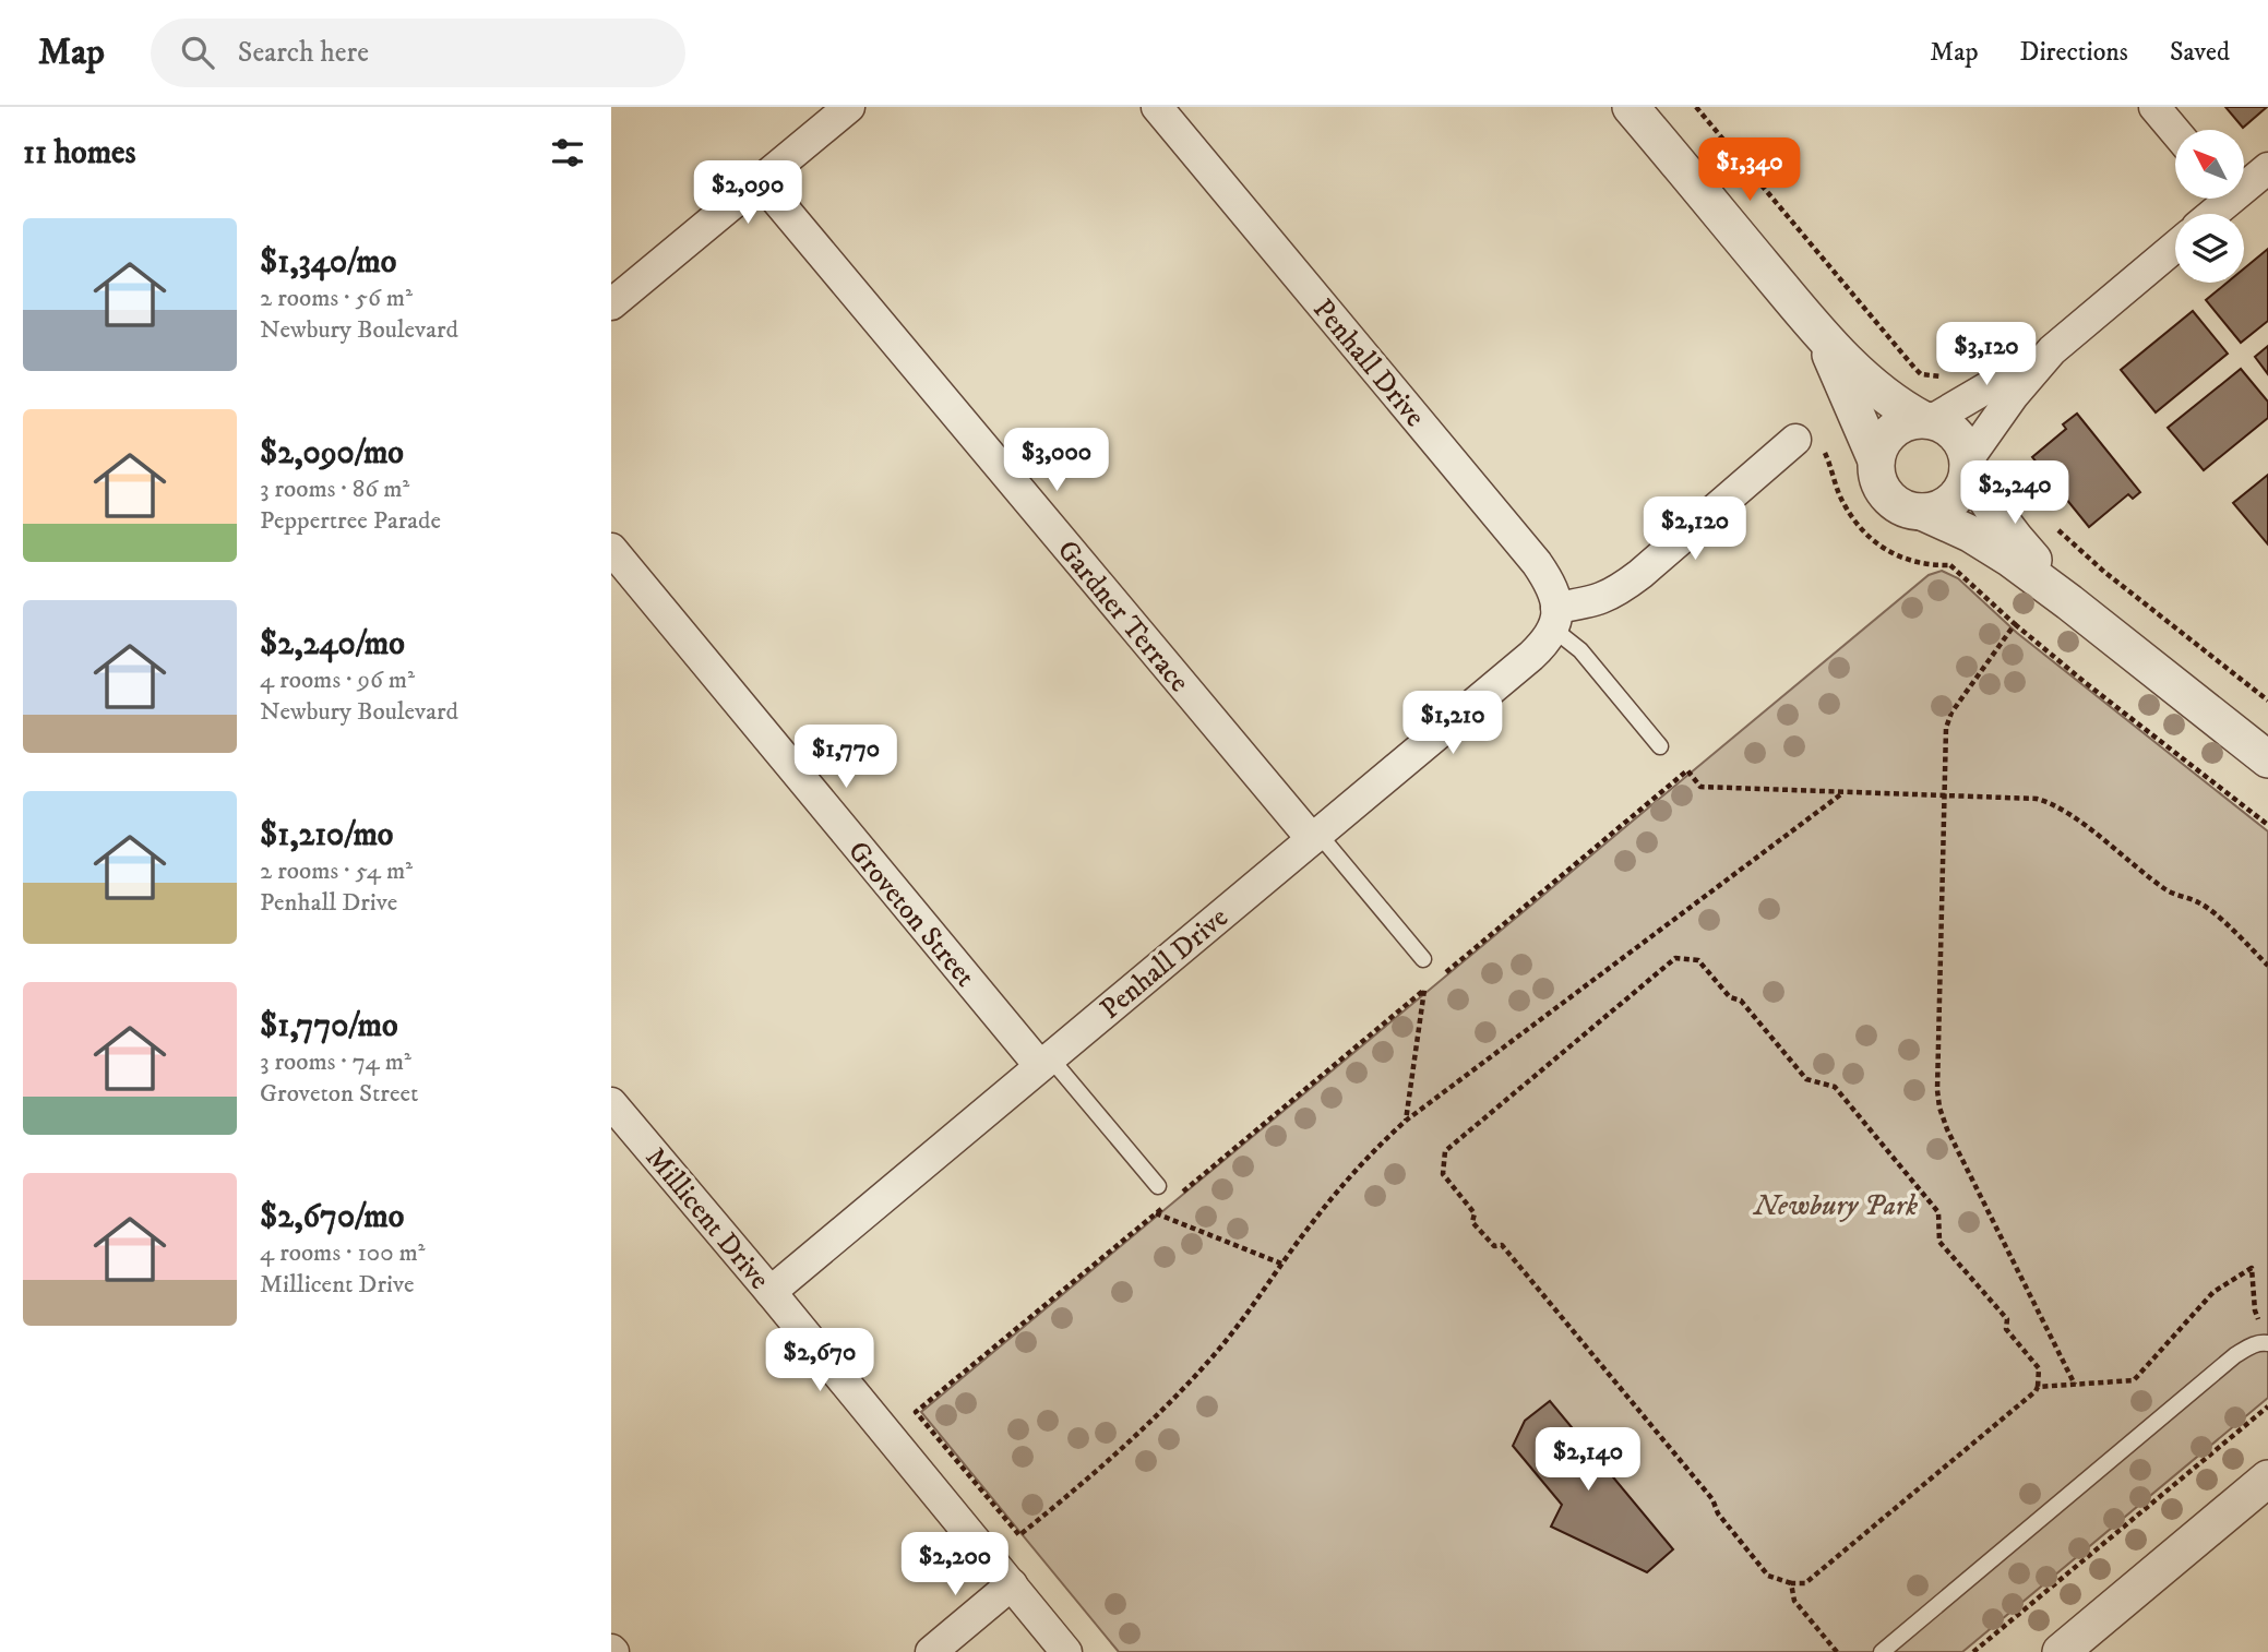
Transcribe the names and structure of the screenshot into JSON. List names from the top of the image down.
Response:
{
  "streets": {
    "street": [
      "Penhall Drive",
      "Gardner Terrace",
      "Groveton Street",
      "Millicent Drive"
    ]
  },
  "crossings": [
    ["Penhall Drive", "Gardner Terrace"],
    ["Penhall Drive", "Groveton Street"],
    ["Penhall Drive", "Millicent Drive"]
  ],
  "parks": ["Newbury Park"],
  "north": "top left",
  "page": {
    "header": "Map",
    "search": "Search here",
    "nav": ["Map", "Directions", "Saved"],
    "heading": "11 homes",
    "price": [
      "$1,340",
      "$2,090",
      "$3,120",
      "$3,000",
      "$2,240",
      "$2,120",
      "$1,210",
      "$1,770",
      "$2,670",
      "$2,140",
      "$2,200"
    ],
    "list": [
      {
        "name": "$1,340/mo",
        "note": "2 rooms · 56 m² · Newbury Boulevard"
      },
      {
        "name": "$2,090/mo",
        "note": "3 rooms · 86 m² · Peppertree Parade"
      },
      {
        "name": "$2,240/mo",
        "note": "4 rooms · 96 m² · Newbury Boulevard"
      },
      {
        "name": "$1,210/mo",
        "note": "2 rooms · 54 m² · Penhall Drive"
      },
      {
        "name": "$1,770/mo",
        "note": "3 rooms · 74 m² · Groveton Street"
      },
      {
        "name": "$2,670/mo",
        "note": "4 rooms · 100 m² · Millicent Drive"
      }
    ]
  }
}
